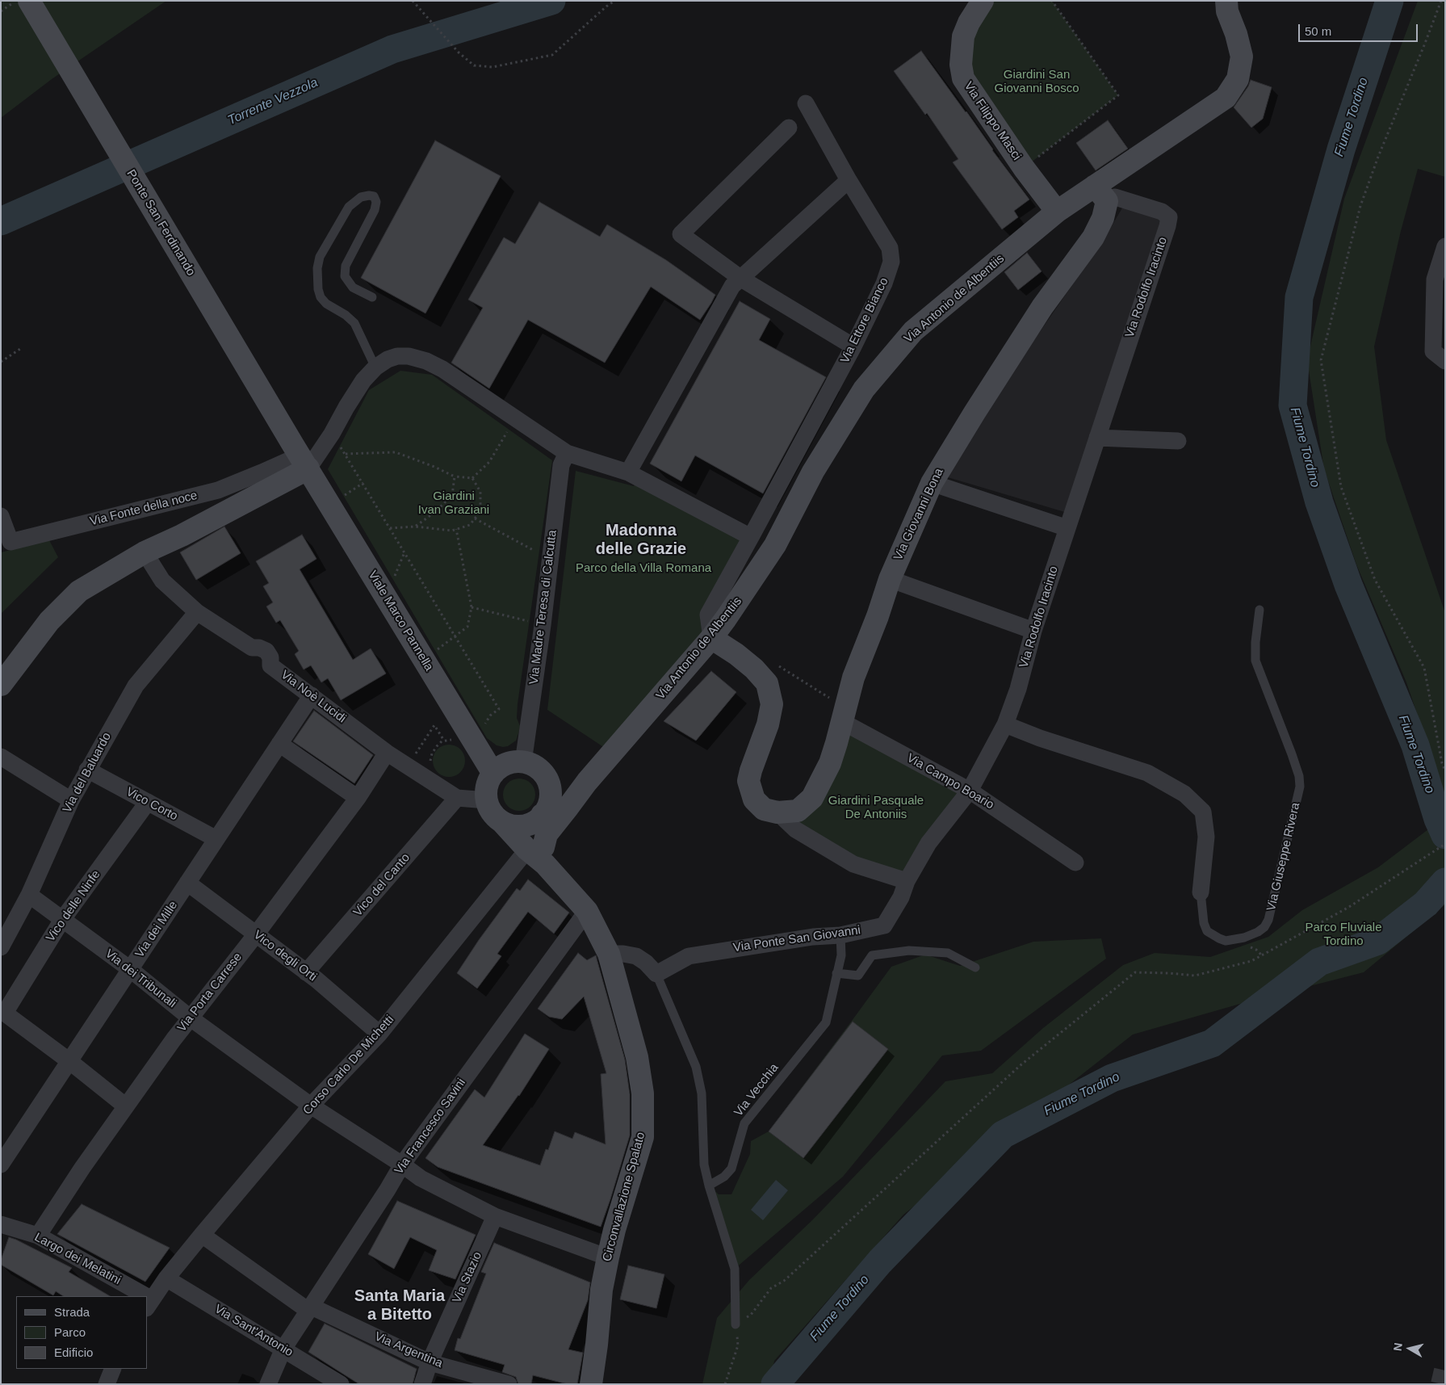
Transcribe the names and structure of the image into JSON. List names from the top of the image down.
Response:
{
  "streets": {
    "main road": [
      "Via Filippo Masci",
      "Ponte San Ferdinando",
      "Via Antonio de Albentiis",
      "Via Giovanni Bona",
      "Viale Marco Pannella",
      "Circonvallazione Spalato"
    ],
    "street": [
      "Via Rodolfo Iracinto",
      "Via Ettore Bianco",
      "Via Fonte della noce",
      "Via Madre Teresa di Calcutta",
      "Via Noè Lucidi",
      "Via del Baluardo",
      "Via Campo Boario",
      "Vico Corto",
      "Via Giuseppe Rivera",
      "Vico del Canto",
      "Vico delle Ninfe",
      "Via dei Mille",
      "Via Ponte San Giovanni",
      "Vico degli Orti",
      "Via dei Tribunali",
      "Via Porta Carrese",
      "Corso Carlo De Michetti",
      "Via Francesco Savini",
      "Largo dei Melatini",
      "Via Stazio",
      "Via Sant'Antonio",
      "Via Argentina"
    ],
    "lane": ["Via Vecchia"]
  },
  "crossings": [
    ["Via Filippo Masci", "Via Antonio de Albentiis"],
    ["Ponte San Ferdinando", "Via Fonte della noce"],
    ["Ponte San Ferdinando", "Viale Marco Pannella"],
    ["Via Rodolfo Iracinto", "Via Antonio de Albentiis"],
    ["Via Rodolfo Iracinto", "Via Giovanni Bona"],
    ["Via Rodolfo Iracinto", "Via Campo Boario"],
    ["Via Rodolfo Iracinto", "Via Giuseppe Rivera"],
    ["Via Rodolfo Iracinto", "Via Ponte San Giovanni"],
    ["Via Antonio de Albentiis", "Via Ettore Bianco"],
    ["Via Antonio de Albentiis", "Via Giovanni Bona"],
    ["Via Antonio de Albentiis", "Corso Carlo De Michetti"],
    ["Via Antonio de Albentiis", "Circonvallazione Spalato"],
    ["Via Fonte della noce", "Viale Marco Pannella"],
    ["Via Giovanni Bona", "Via Campo Boario"],
    ["Via Madre Teresa di Calcutta", "Viale Marco Pannella"],
    ["Via Madre Teresa di Calcutta", "Via Noè Lucidi"],
    ["Via Madre Teresa di Calcutta", "Circonvallazione Spalato"],
    ["Viale Marco Pannella", "Via Noè Lucidi"],
    ["Viale Marco Pannella", "Circonvallazione Spalato"],
    ["Via Noè Lucidi", "Via del Baluardo"],
    ["Via Noè Lucidi", "Vico del Canto"],
    ["Via Noè Lucidi", "Via dei Mille"],
    ["Via Noè Lucidi", "Via Porta Carrese"],
    ["Via Noè Lucidi", "Circonvallazione Spalato"],
    ["Via del Baluardo", "Vico Corto"],
    ["Via del Baluardo", "Via dei Tribunali"],
    ["Via Campo Boario", "Via Ponte San Giovanni"],
    ["Vico Corto", "Vico delle Ninfe"],
    ["Vico Corto", "Via dei Mille"],
    ["Vico del Canto", "Vico degli Orti"],
    ["Vico delle Ninfe", "Via dei Tribunali"],
    ["Via dei Mille", "Vico degli Orti"],
    ["Via dei Mille", "Via dei Tribunali"],
    ["Via Ponte San Giovanni", "Via Vecchia"],
    ["Vico degli Orti", "Via Porta Carrese"],
    ["Vico degli Orti", "Corso Carlo De Michetti"],
    ["Via dei Tribunali", "Via Porta Carrese"],
    ["Via dei Tribunali", "Corso Carlo De Michetti"],
    ["Via dei Tribunali", "Via Francesco Savini"],
    ["Via dei Tribunali", "Circonvallazione Spalato"],
    ["Via dei Tribunali", "Via Stazio"],
    ["Via Porta Carrese", "Largo dei Melatini"],
    ["Corso Carlo De Michetti", "Circonvallazione Spalato"],
    ["Corso Carlo De Michetti", "Via Sant'Antonio"],
    ["Corso Carlo De Michetti", "Via Argentina"],
    ["Via Francesco Savini", "Circonvallazione Spalato"],
    ["Via Francesco Savini", "Via Sant'Antonio"],
    ["Via Francesco Savini", "Via Argentina"],
    ["Via Stazio", "Via Argentina"]
  ],
  "districts": ["Madonna delle Grazie", "Santa Maria a Bitetto"],
  "water": ["Torrente Vezzola", "Fiume Tordino"],
  "parks": [
    "Giardini San Giovanni Bosco",
    "Giardini Ivan Graziani",
    "Parco della Villa Romana",
    "Giardini Pasquale De Antoniis",
    "Parco Fluviale Tordino"
  ],
  "legend": ["Strada", "Parco", "Edificio"],
  "scale_bar": "50 m",
  "north": "left"
}
